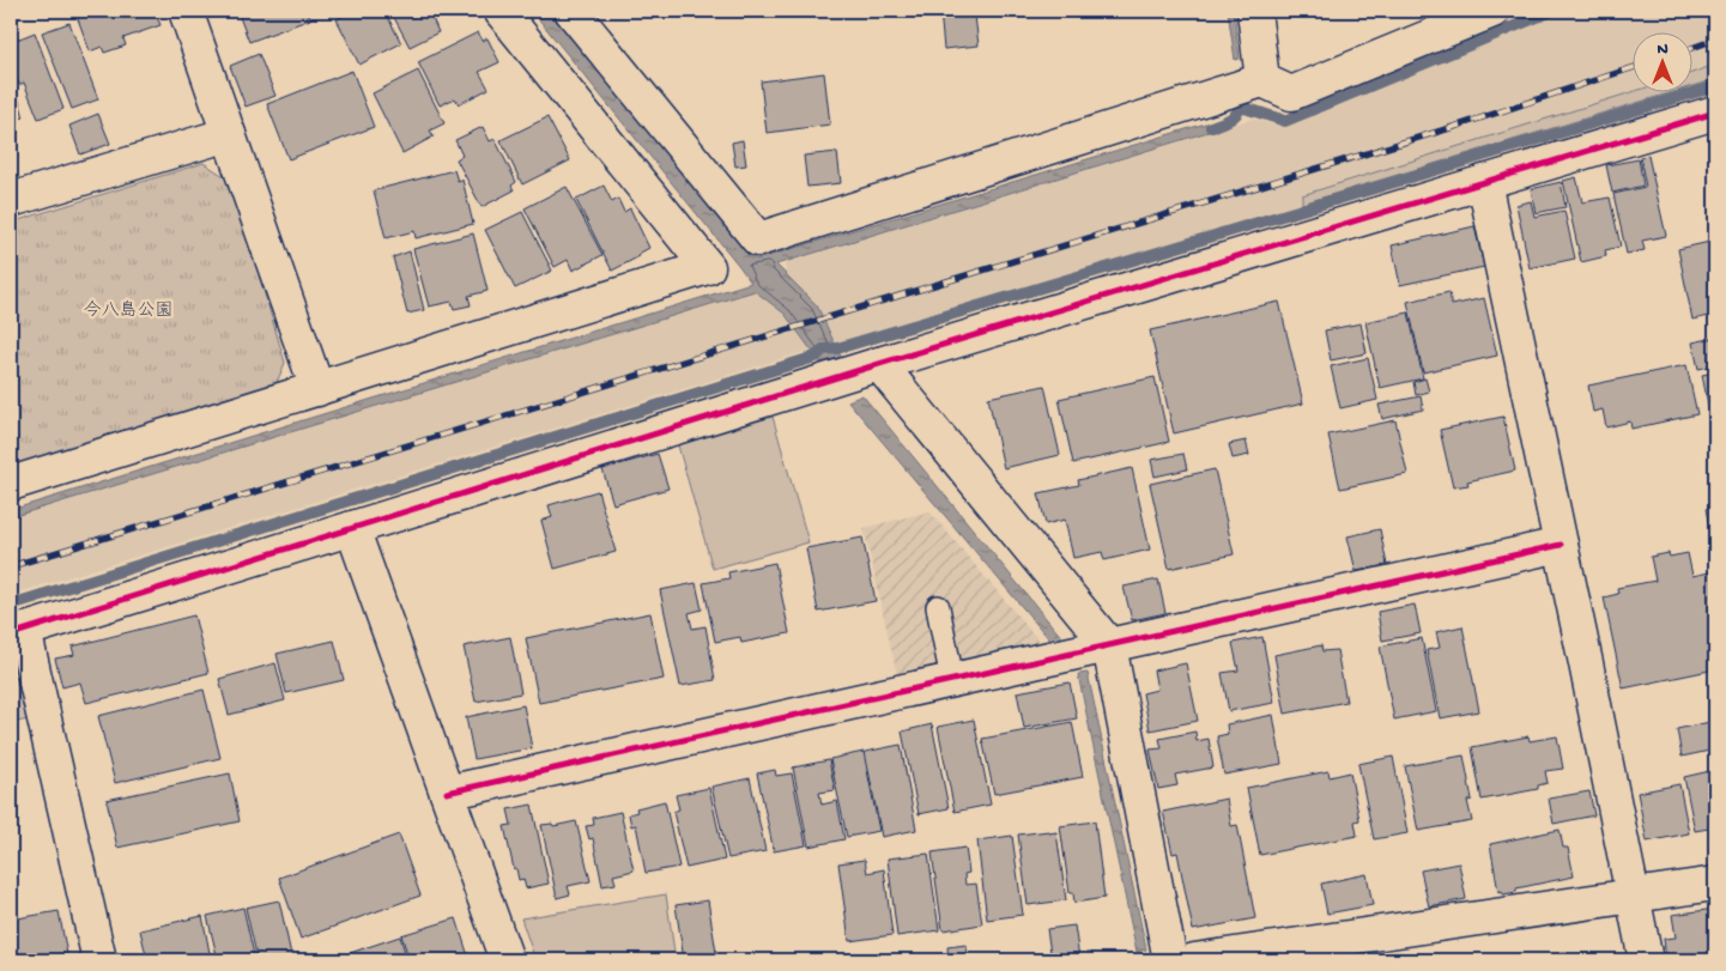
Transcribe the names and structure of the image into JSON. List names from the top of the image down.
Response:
{
  "parks": ["今八島公園"],
  "north": "top"
}
